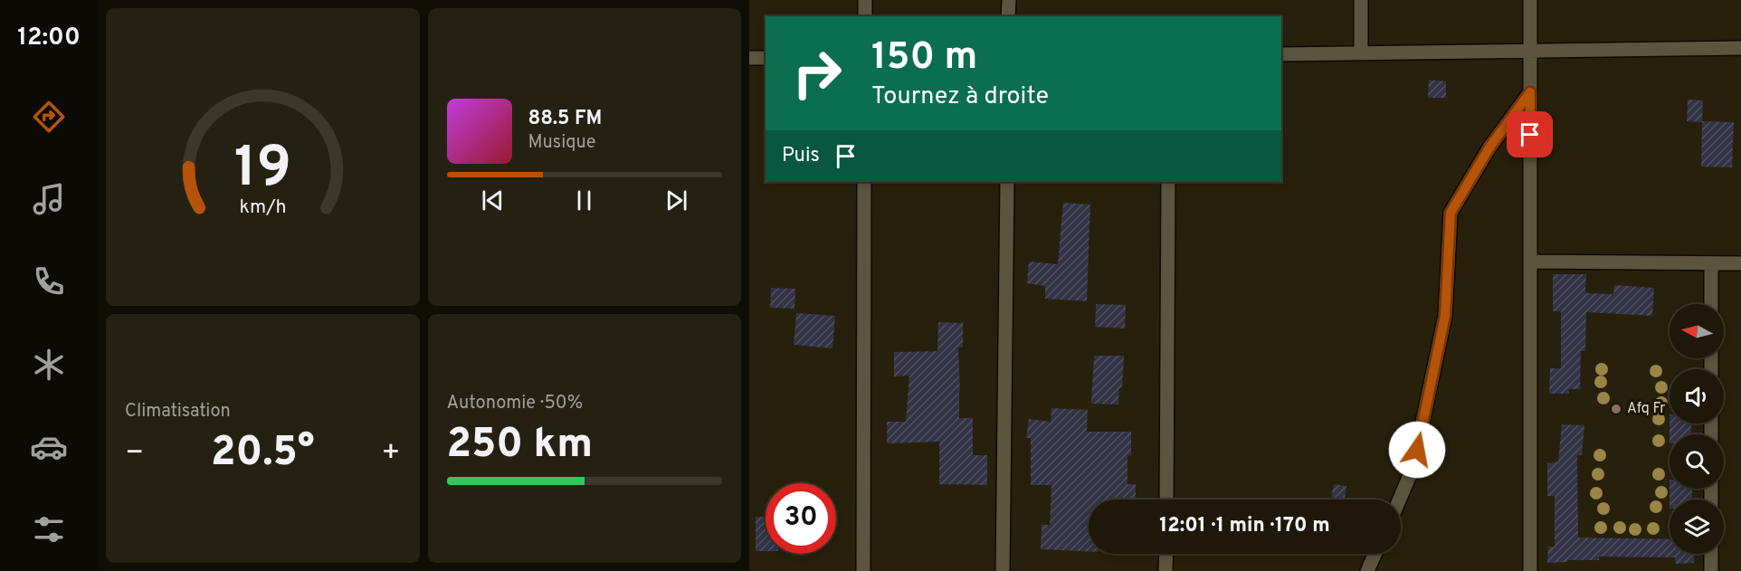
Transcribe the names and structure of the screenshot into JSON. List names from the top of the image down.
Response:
{
  "places": ["Afq Fr"],
  "north": "left",
  "page": {
    "tabs": "12:00",
    "turn": ["150 m", "Tournez à droite"],
    "song": ["88.5 FM", "Musique"],
    "then": "Puis",
    "tile": [
      "Climatisation",
      ["Autonomie · 50%", "250 km"]
    ],
    "heat": ["−", "20.5°", "+"],
    "limit": "30",
    "trip": "12:01 · 1 min · 170 m",
    "gauge": ["19", "km/h"]
  }
}
